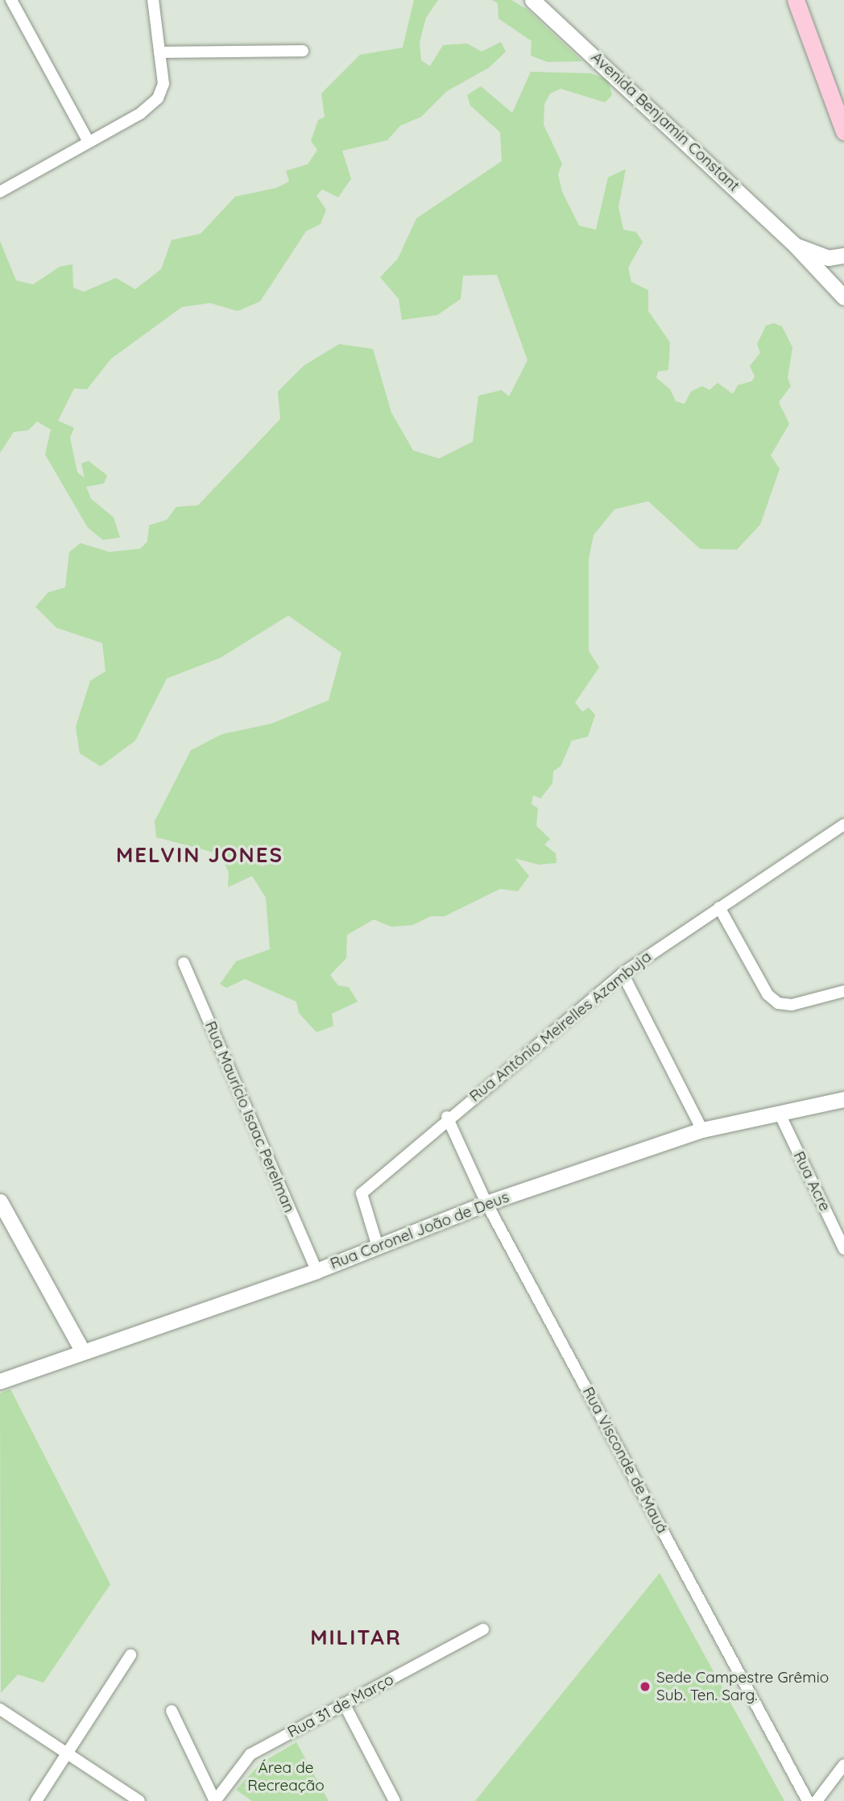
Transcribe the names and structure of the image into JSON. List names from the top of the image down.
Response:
{
  "streets": {
    "street": [
      "Avenida Benjamin Constant",
      "Rua Antônio Meirelles Azambuja",
      "Rua Maurício Isaac Perelman",
      "Rua Acre",
      "Rua Coronel João de Deus",
      "Rua Visconde de Mauá",
      "Rua 31 de Março"
    ]
  },
  "crossings": [
    ["Rua Antônio Meirelles Azambuja", "Rua Coronel João de Deus"],
    ["Rua Antônio Meirelles Azambuja", "Rua Visconde de Mauá"],
    ["Rua Maurício Isaac Perelman", "Rua Coronel João de Deus"],
    ["Rua Acre", "Rua Coronel João de Deus"],
    ["Rua Coronel João de Deus", "Rua Visconde de Mauá"]
  ],
  "districts": ["MELVIN JONES", "MILITAR"],
  "parks": ["Área de Recreação"],
  "places": ["Sede Campestre Grêmio Sub. Ten. Sarg."]
}
